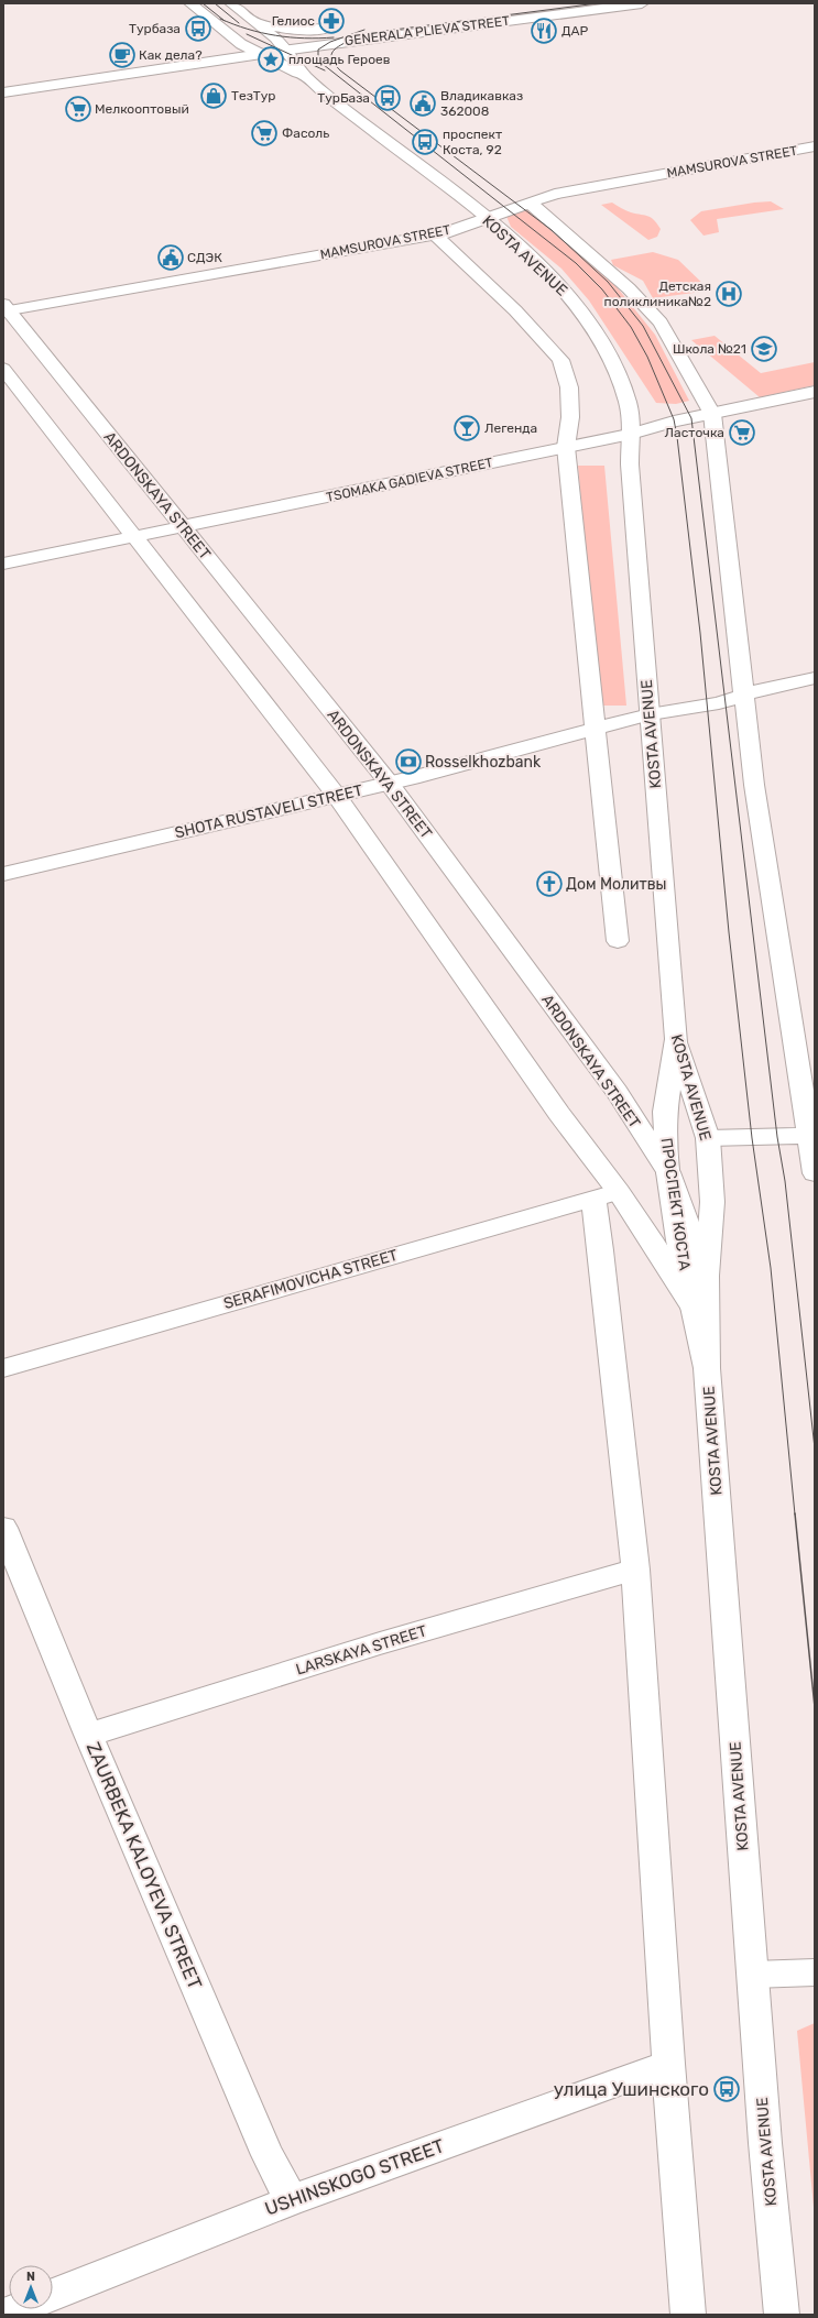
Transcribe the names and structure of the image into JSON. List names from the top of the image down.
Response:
{
  "streets": {
    "main road": [
      "GENERALA PLIEVA STREET",
      "MAMSUROVA STREET",
      "KOSTA AVENUE",
      "TSOMAKA GADIEVA STREET",
      "ARDONSKAYA STREET",
      "SHOTA RUSTAVELI STREET",
      "ПРОСПЕКТ КОСТА",
      "SERAFIMOVICHA STREET",
      "LARSKAYA STREET",
      "ZAURBEKA KALOYEVA STREET",
      "USHINSKOGO STREET"
    ]
  },
  "crossings": [
    ["GENERALA PLIEVA STREET", "KOSTA AVENUE"],
    ["MAMSUROVA STREET", "KOSTA AVENUE"],
    ["MAMSUROVA STREET", "ARDONSKAYA STREET"],
    ["KOSTA AVENUE", "TSOMAKA GADIEVA STREET"],
    ["KOSTA AVENUE", "ARDONSKAYA STREET"],
    ["KOSTA AVENUE", "SHOTA RUSTAVELI STREET"],
    ["KOSTA AVENUE", "ПРОСПЕКТ КОСТА"],
    ["TSOMAKA GADIEVA STREET", "ARDONSKAYA STREET"],
    ["ARDONSKAYA STREET", "SHOTA RUSTAVELI STREET"],
    ["ARDONSKAYA STREET", "ПРОСПЕКТ КОСТА"],
    ["LARSKAYA STREET", "ZAURBEKA KALOYEVA STREET"],
    ["ZAURBEKA KALOYEVA STREET", "USHINSKOGO STREET"]
  ],
  "places": {
    "pharmacy": ["Гелиос"],
    "bus stop": [
      "Турбаза",
      "ТурБаза",
      "проспект Коста, 92",
      "улица Ушинского"
    ],
    "restaurant": ["ДАР"],
    "cafe": ["Как дела?"],
    "place": ["площадь Героев"],
    "shop": ["ТезТур"],
    "public building": ["Владикавказ 362008", "СДЭК"],
    "supermarket": ["Мелкооптовый", "Фасоль", "Ласточка"],
    "hospital": ["Детская поликлиника№2"],
    "school or university": ["Школа №21"],
    "bar": ["Легенда"],
    "bank": ["Rosselkhozbank"],
    "church": ["Дом Молитвы"]
  },
  "north": "top"
}
